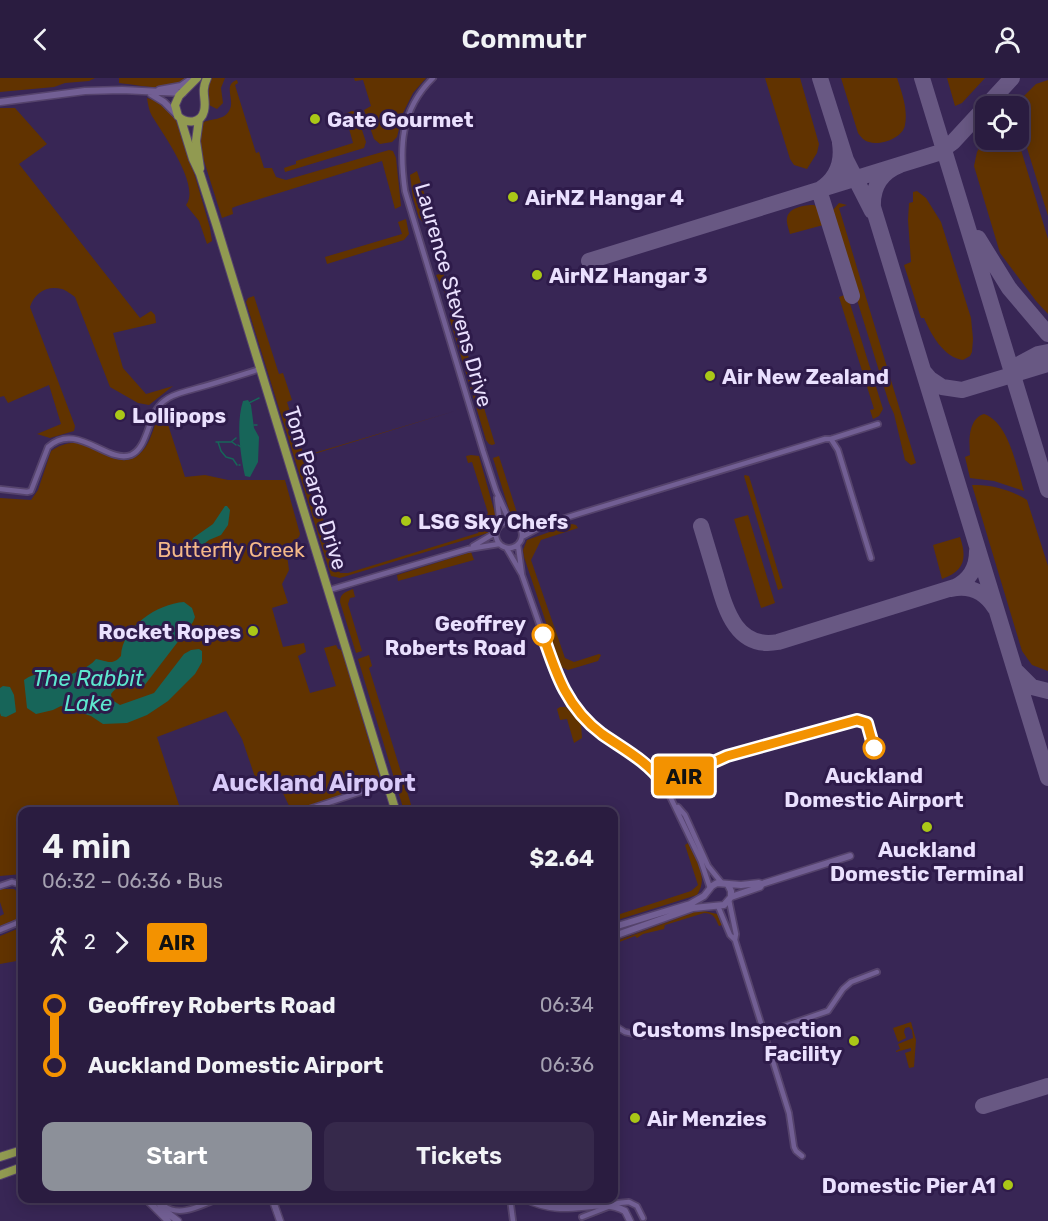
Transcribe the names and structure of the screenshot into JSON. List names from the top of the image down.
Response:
{
  "streets": {
    "main road": ["Tom Pearce Drive"],
    "street": ["Laurence Stevens Drive"]
  },
  "districts": ["Auckland Airport"],
  "water": ["The Rabbit Lake"],
  "parks": ["Butterfly Creek"],
  "places": [
    "Gate Gourmet",
    "AirNZ Hangar 4",
    "AirNZ Hangar 3",
    "Air New Zealand",
    "Lollipops",
    "LSG Sky Chefs",
    "Rocket Ropes",
    "Geoffrey Roberts Road",
    "Auckland Domestic Airport",
    "Auckland Domestic Terminal",
    "Customs Inspection Facility",
    "Air Menzies",
    "Domestic Pier A1"
  ],
  "lines": ["bus line AIR"],
  "page": {
    "header": "Commutr",
    "on_map": "AIR",
    "heading": ["4 min", "06:32 – 06:36 · Bus", "$2.64"],
    "legs": ["2", "AIR"],
    "list": [
      {
        "name": "Geoffrey Roberts Road",
        "value": "06:34"
      },
      {
        "name": "Auckland Domestic Airport",
        "value": "06:36"
      }
    ],
    "buttons": ["Start", "Tickets"]
  }
}
